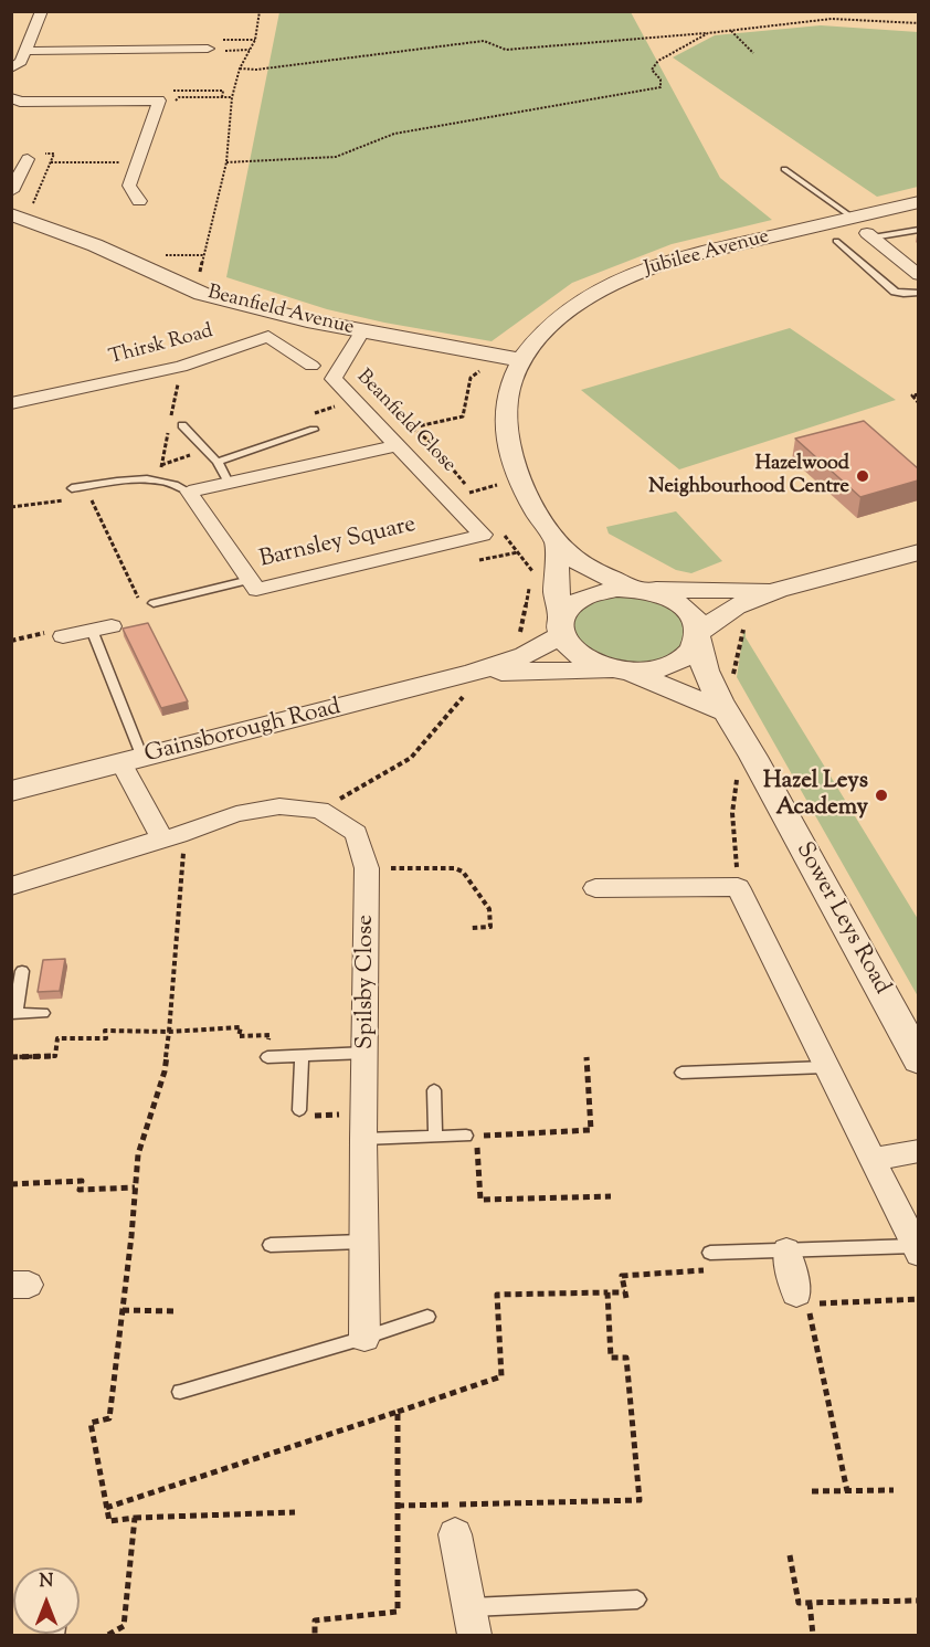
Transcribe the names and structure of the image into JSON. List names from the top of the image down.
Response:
{
  "streets": {
    "street": [
      "Jubilee Avenue",
      "Beanfield Avenue",
      "Thirsk Road",
      "Beanfield Close",
      "Barnsley Square",
      "Gainsborough Road",
      "Sower Leys Road",
      "Spilsby Close"
    ]
  },
  "crossings": [
    ["Jubilee Avenue", "Beanfield Avenue"],
    ["Jubilee Avenue", "Gainsborough Road"],
    ["Jubilee Avenue", "Sower Leys Road"],
    ["Beanfield Avenue", "Beanfield Close"],
    ["Beanfield Close", "Barnsley Square"],
    ["Gainsborough Road", "Sower Leys Road"]
  ],
  "places": ["Hazelwood Neighbourhood Centre", "Hazel Leys Academy"],
  "north": "top"
}
